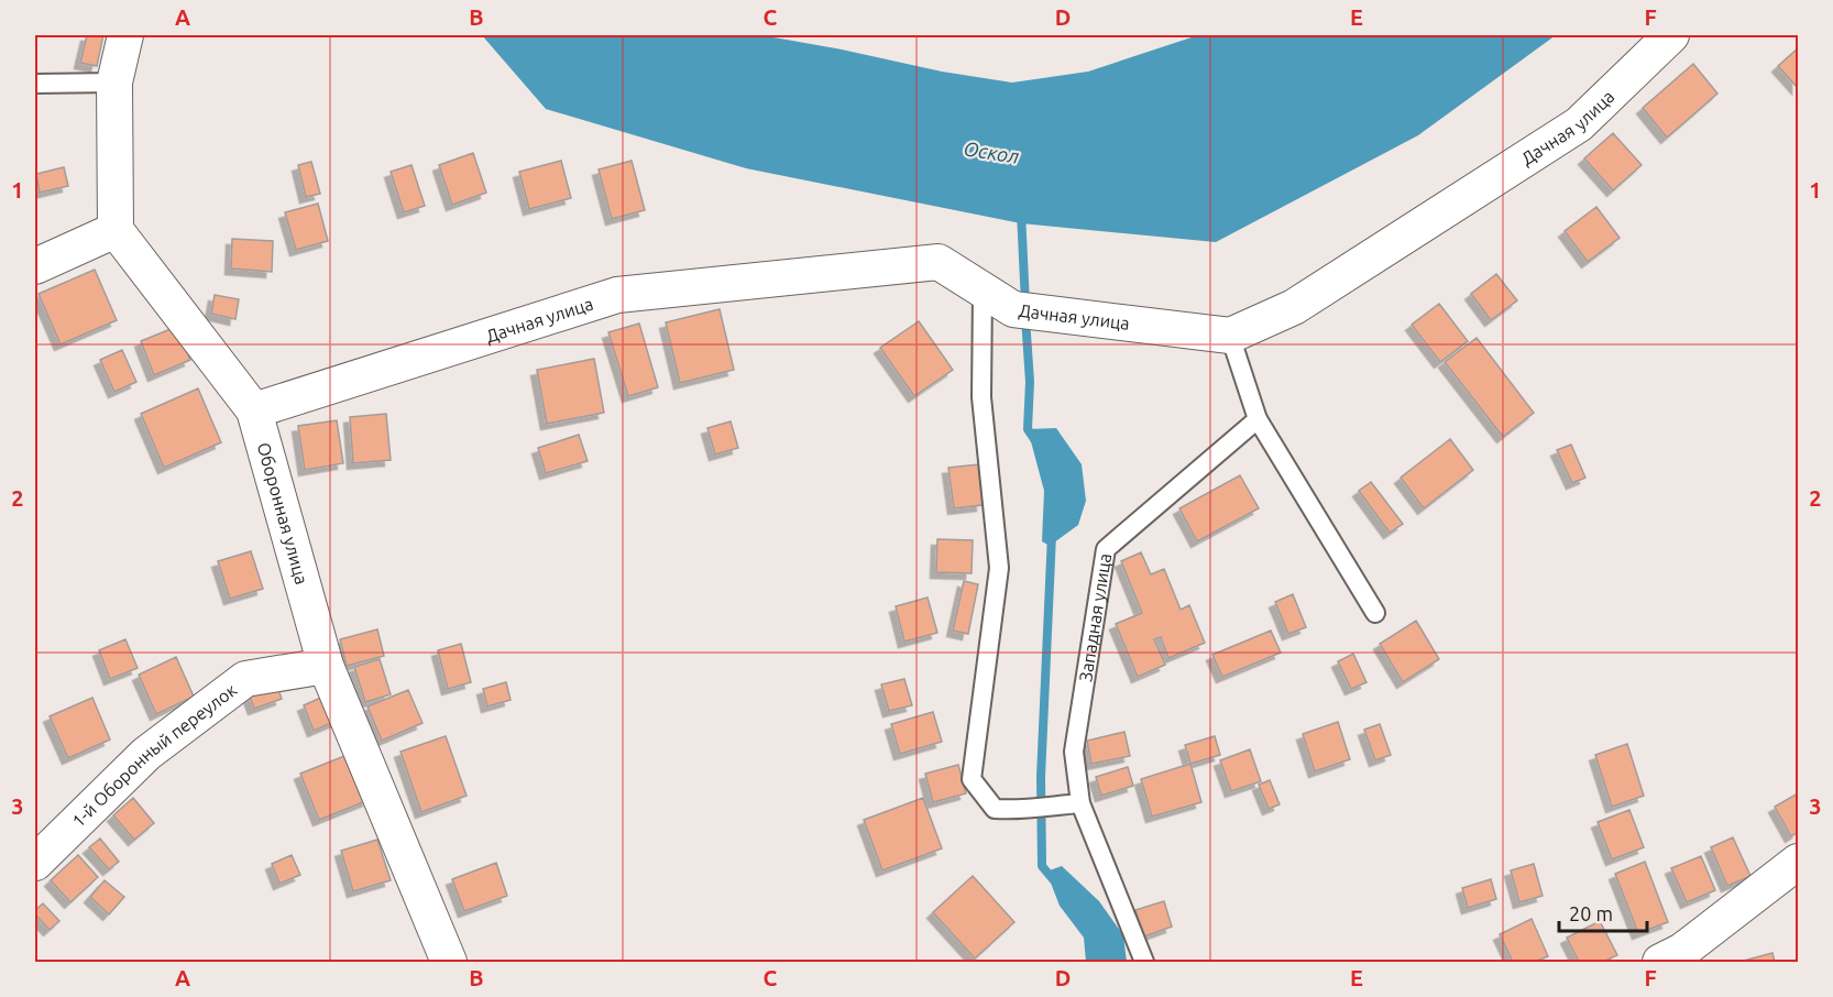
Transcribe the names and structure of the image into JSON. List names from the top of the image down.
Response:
{
  "streets": {
    "street": ["Дачная улица", "Оборонная улица", "1-й Оборонный переулок"],
    "lane": ["Западная улица"]
  },
  "crossings": [
    ["Дачная улица", "Оборонная улица"],
    ["Оборонная улица", "1-й Оборонный переулок"]
  ],
  "water": ["Оскол"],
  "scale_bar": "20 m",
  "grid": {
    "columns": [
      "A",
      "B",
      "C",
      "D",
      "E",
      "F"
    ],
    "rows": ["1", "2", "3"]
  }
}
